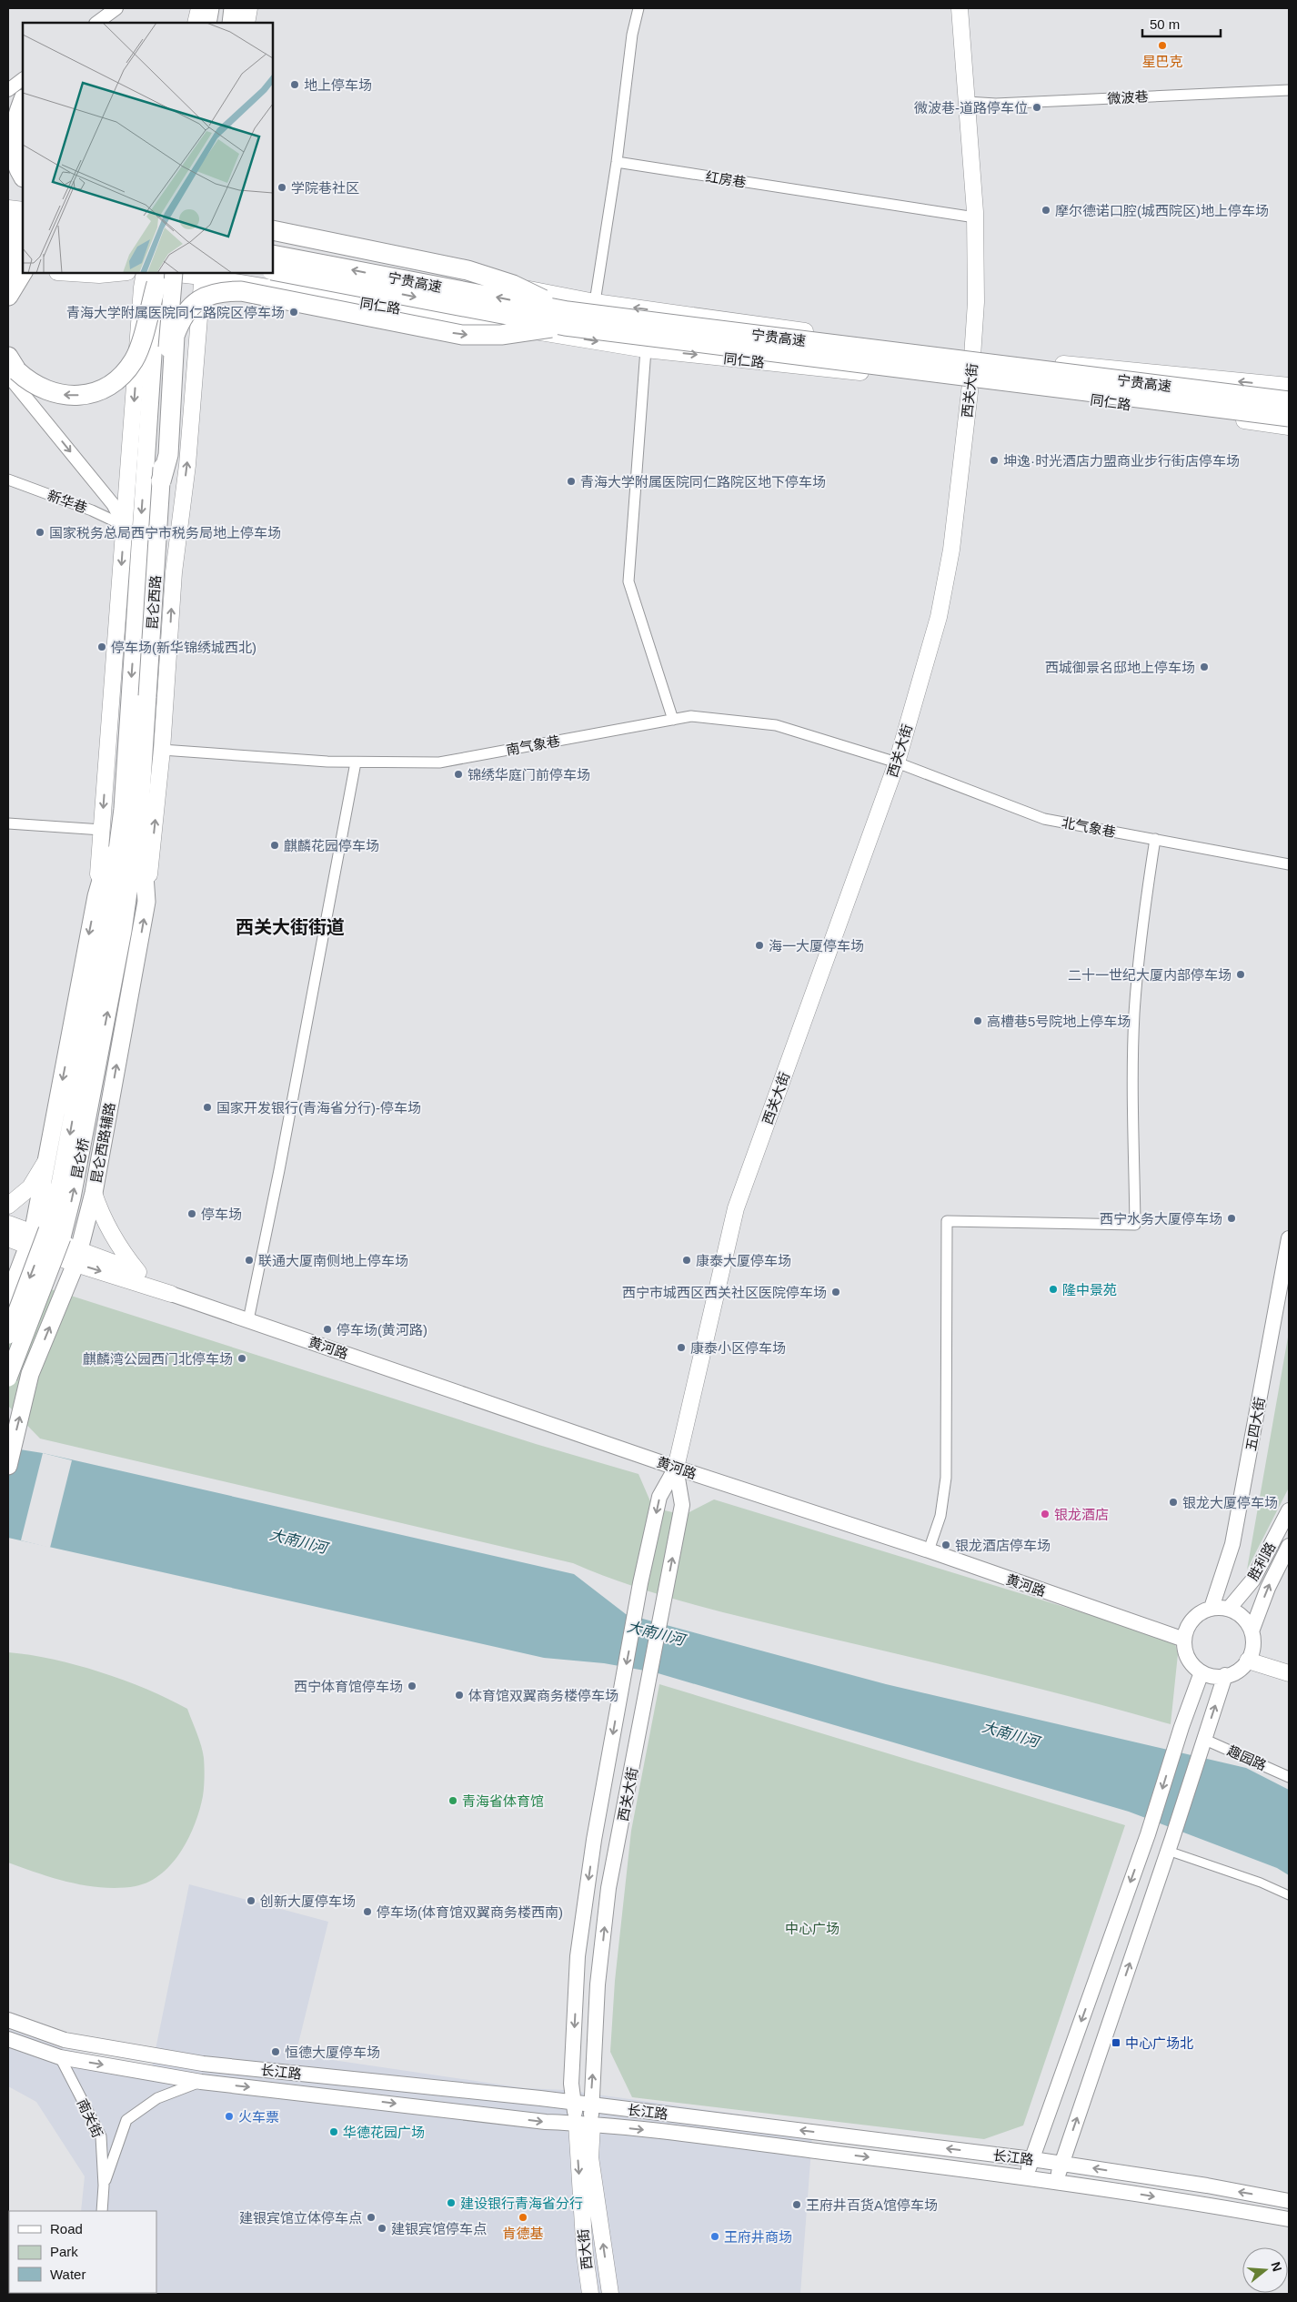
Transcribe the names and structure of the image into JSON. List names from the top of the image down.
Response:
{
  "streets": {
    "highway": [
      "宁贵高速",
      "昆仑西路",
      "昆仑西路辅路",
      "昆仑桥"
    ],
    "main road": [
      "同仁路",
      "西关大街",
      "黄河路",
      "五四大街",
      "胜利路",
      "长江路",
      "西大街"
    ],
    "street": [
      "微波巷",
      "红房巷",
      "新华巷",
      "南气象巷",
      "北气象巷",
      "趣园路",
      "南关街"
    ]
  },
  "crossings": [
    ["微波巷", "西关大街"],
    ["红房巷", "西关大街"],
    ["同仁路", "西关大街"],
    ["同仁路", "昆仑西路"],
    ["西关大街", "南气象巷"],
    ["西关大街", "北气象巷"],
    ["西关大街", "黄河路"],
    ["西关大街", "长江路"],
    ["西关大街", "西大街"],
    ["昆仑西路", "昆仑西路辅路"],
    ["昆仑西路", "昆仑桥"],
    ["南气象巷", "北气象巷"],
    ["黄河路", "五四大街"],
    ["黄河路", "胜利路"],
    ["五四大街", "胜利路"],
    ["长江路", "南关街"],
    ["长江路", "西大街"]
  ],
  "districts": ["西关大街街道"],
  "water": ["大南川河"],
  "parks": ["中心广场"],
  "places": {
    "other": [
      "星巴克",
      "地上停车场",
      "微波巷-道路停车位",
      "学院巷社区",
      "摩尔德诺口腔(城西院区)地上停车场",
      "青海大学附属医院同仁路院区停车场",
      "坤逸·时光酒店力盟商业步行街店停车场",
      "青海大学附属医院同仁路院区地下停车场",
      "国家税务总局西宁市税务局地上停车场",
      "停车场(新华锦绣城西北)",
      "西城御景名邸地上停车场",
      "锦绣华庭门前停车场",
      "麒麟花园停车场",
      "海一大厦停车场",
      "二十一世纪大厦内部停车场",
      "高槽巷5号院地上停车场",
      "国家开发银行(青海省分行)-停车场",
      "停车场",
      "西宁水务大厦停车场",
      "联通大厦南侧地上停车场",
      "康泰大厦停车场",
      "隆中景苑",
      "西宁市城西区西关社区医院停车场",
      "停车场(黄河路)",
      "康泰小区停车场",
      "麒麟湾公园西门北停车场",
      "银龙大厦停车场",
      "银龙酒店",
      "银龙酒店停车场",
      "西宁体育馆停车场",
      "体育馆双翼商务楼停车场",
      "青海省体育馆",
      "创新大厦停车场",
      "停车场(体育馆双翼商务楼西南)",
      "恒德大厦停车场",
      "火车票",
      "华德花园广场",
      "建设银行青海省分行",
      "王府井百货A馆停车场",
      "建银宾馆立体停车点",
      "肯德基",
      "建银宾馆停车点",
      "王府井商场"
    ],
    "transit": ["中心广场北"]
  },
  "legend": ["Road", "Park", "Water"],
  "scale_bar": "50 m",
  "north": "right"
}
